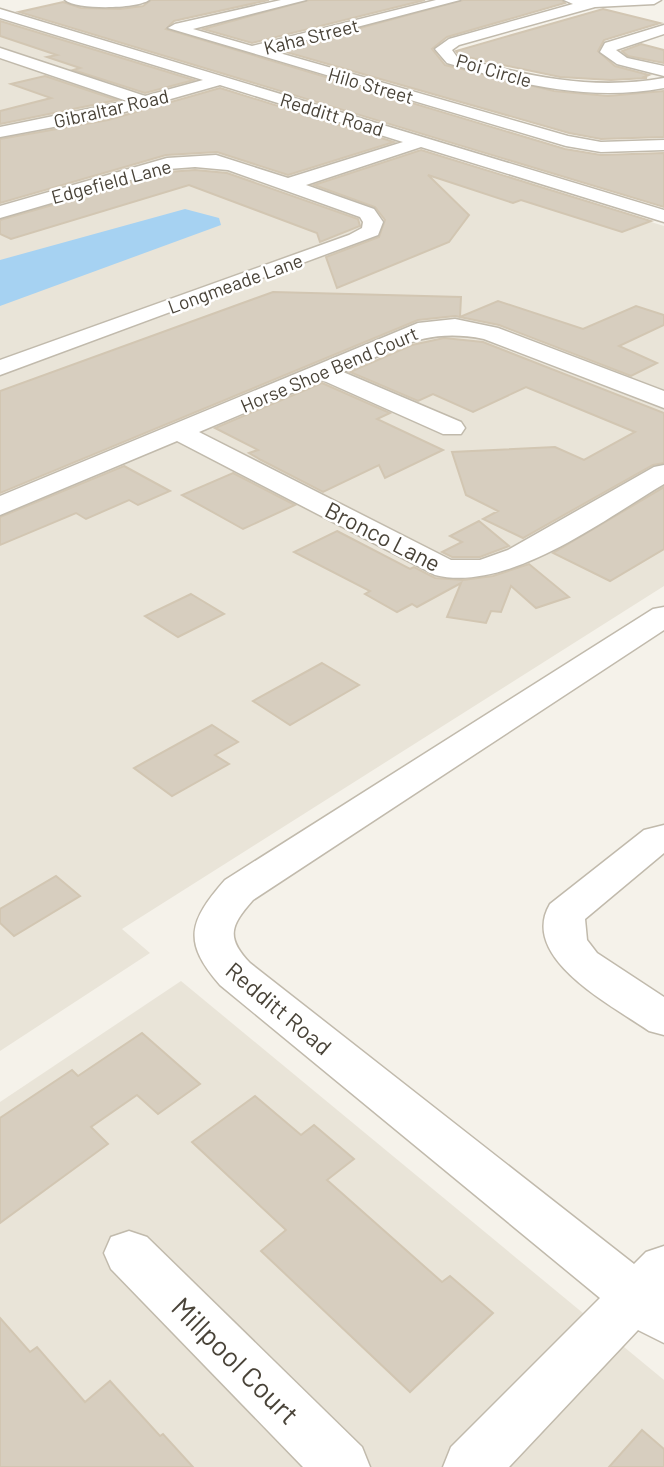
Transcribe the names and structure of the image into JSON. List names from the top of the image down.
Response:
{
  "streets": {
    "street": [
      "Kaha Street",
      "Poi Circle",
      "Hilo Street",
      "Gibraltar Road",
      "Redditt Road",
      "Edgefield Lane",
      "Longmeade Lane",
      "Horse Shoe Bend Court",
      "Bronco Lane",
      "Millpool Court"
    ]
  },
  "crossings": [
    ["Kaha Street", "Hilo Street"],
    ["Gibraltar Road", "Redditt Road"],
    ["Edgefield Lane", "Longmeade Lane"],
    ["Horse Shoe Bend Court", "Bronco Lane"]
  ]
}
